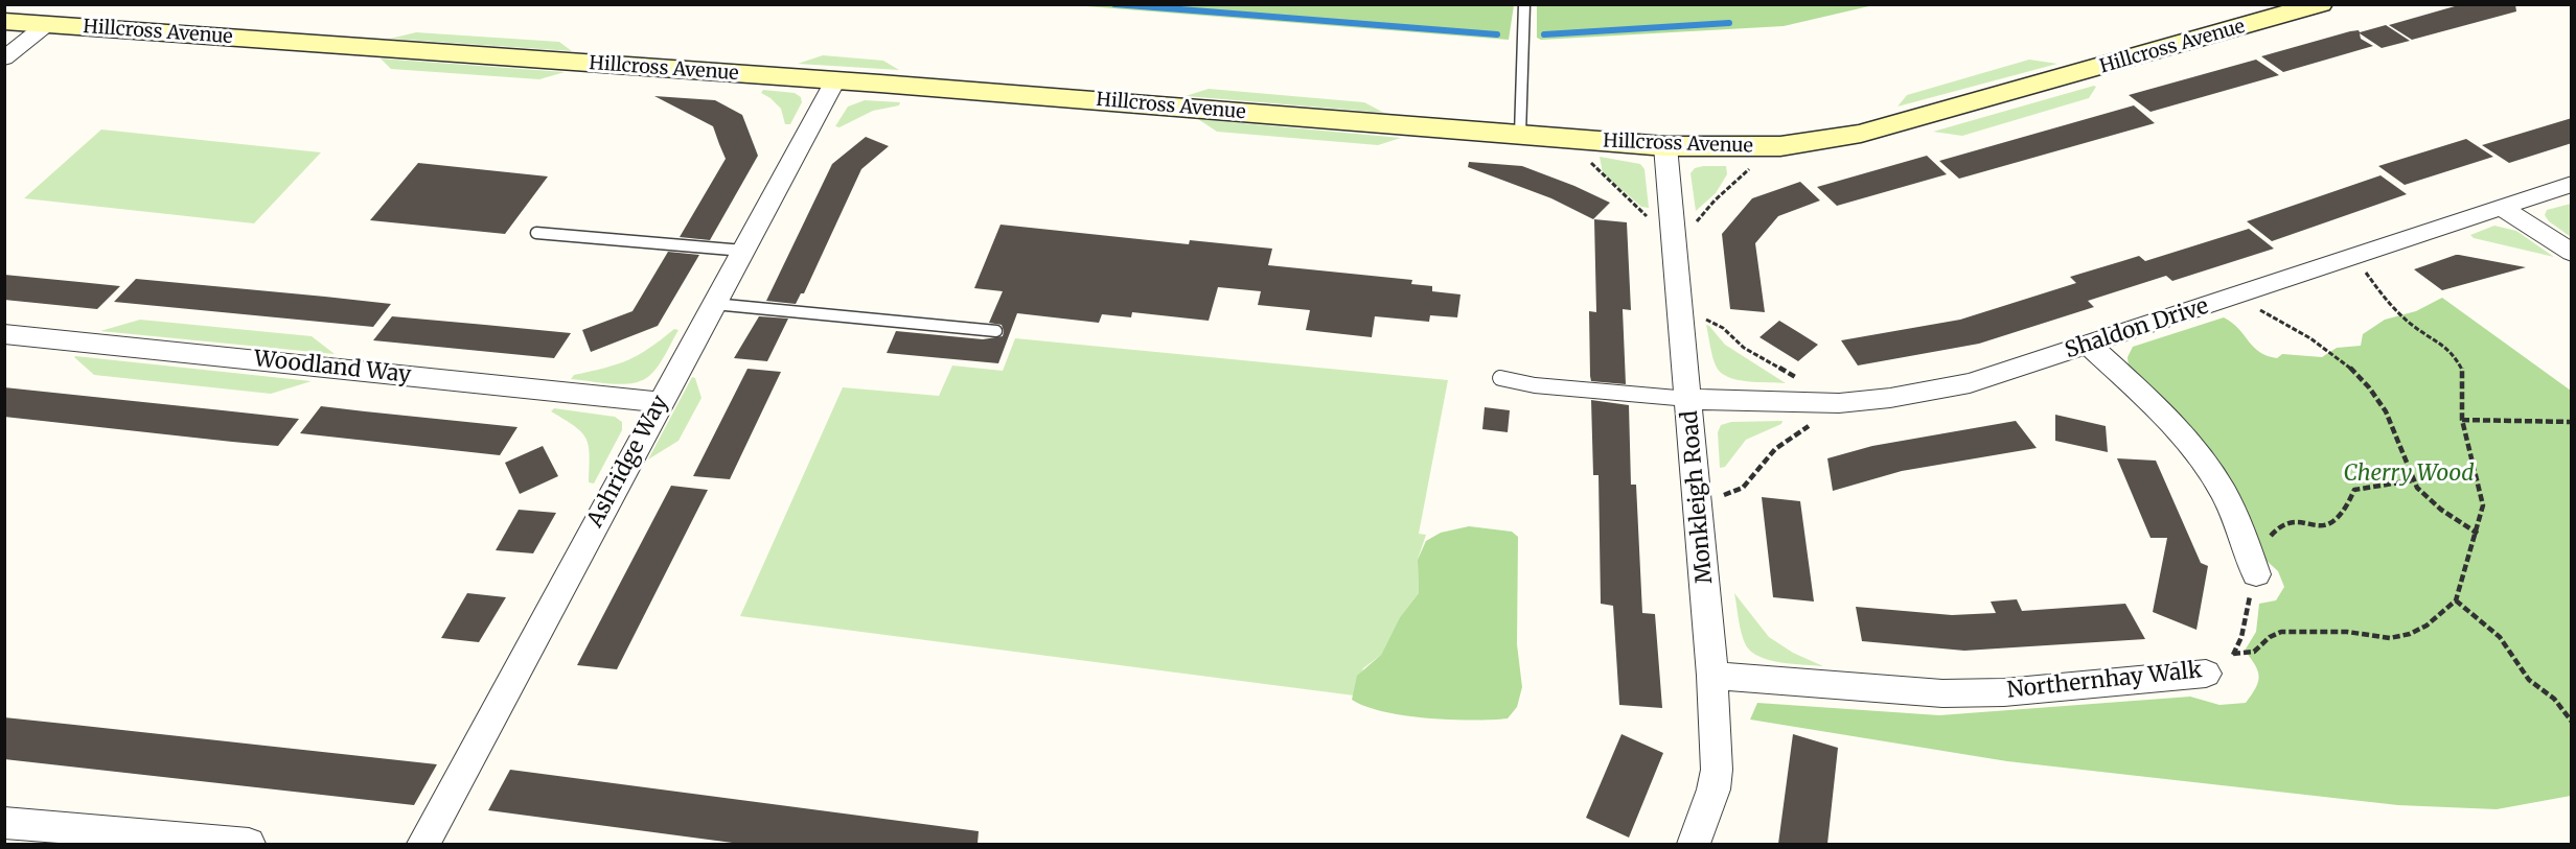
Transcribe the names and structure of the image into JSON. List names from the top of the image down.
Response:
{
  "streets": {
    "street": [
      "Hillcross Avenue",
      "Shaldon Drive",
      "Woodland Way",
      "Ashridge Way",
      "Monkleigh Road",
      "Northernhay Walk"
    ]
  },
  "crossings": [
    ["Hillcross Avenue", "Ashridge Way"],
    ["Hillcross Avenue", "Monkleigh Road"],
    ["Shaldon Drive", "Monkleigh Road"],
    ["Woodland Way", "Ashridge Way"],
    ["Monkleigh Road", "Northernhay Walk"]
  ],
  "parks": ["Cherry Wood"]
}
